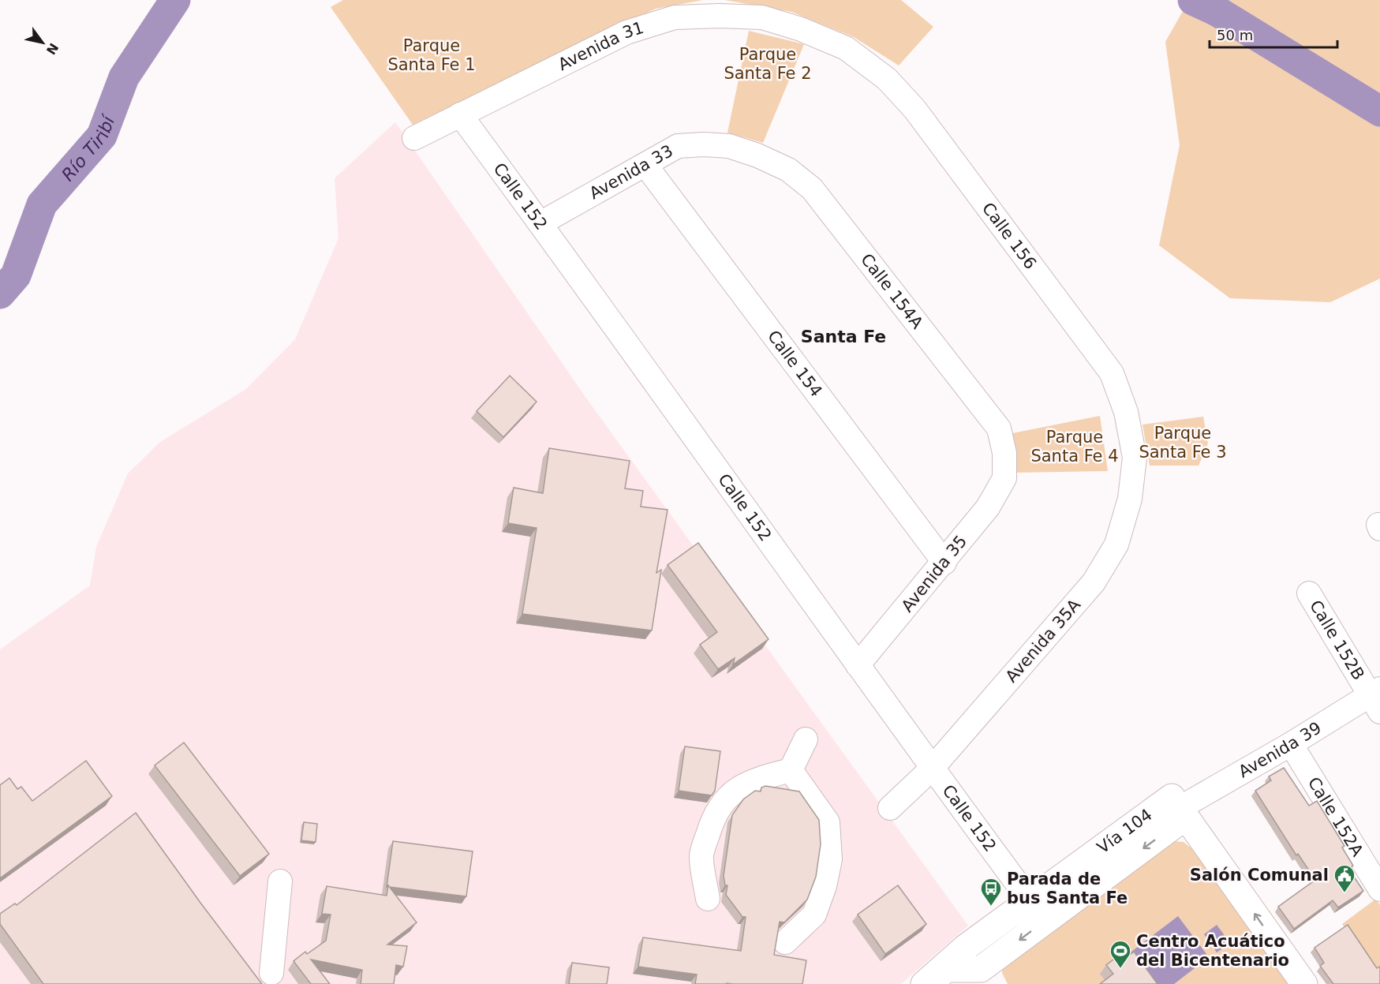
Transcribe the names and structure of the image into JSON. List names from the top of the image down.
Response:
{
  "streets": {
    "main road": ["Vía 104"],
    "street": [
      "Avenida 31",
      "Avenida 33",
      "Calle 152",
      "Calle 156",
      "Calle 154A",
      "Calle 154",
      "Avenida 35",
      "Calle 152B",
      "Avenida 35A",
      "Avenida 39",
      "Calle 152A"
    ]
  },
  "crossings": [
    ["Avenida 31", "Calle 152"],
    ["Avenida 31", "Calle 156"],
    ["Avenida 33", "Calle 152"],
    ["Avenida 33", "Calle 154A"],
    ["Avenida 33", "Calle 154"],
    ["Calle 152", "Avenida 35"],
    ["Calle 152", "Avenida 35A"],
    ["Calle 152", "Vía 104"],
    ["Calle 156", "Avenida 35A"],
    ["Calle 154A", "Avenida 35"],
    ["Calle 154", "Avenida 35"],
    ["Calle 152B", "Avenida 39"],
    ["Avenida 39", "Calle 152A"],
    ["Avenida 39", "Vía 104"]
  ],
  "districts": ["Santa Fe"],
  "water": ["Río Tiribí"],
  "parks": [
    "Parque Santa Fe 1",
    "Parque Santa Fe 2",
    "Parque Santa Fe 3",
    "Parque Santa Fe 4"
  ],
  "places": {
    "public building": ["Salón Comunal"],
    "bus stop": ["Parada de bus Santa Fe"],
    "sports": ["Centro Acuático del Bicentenario"]
  },
  "scale_bar": "50 m",
  "north": "bottom right"
}
